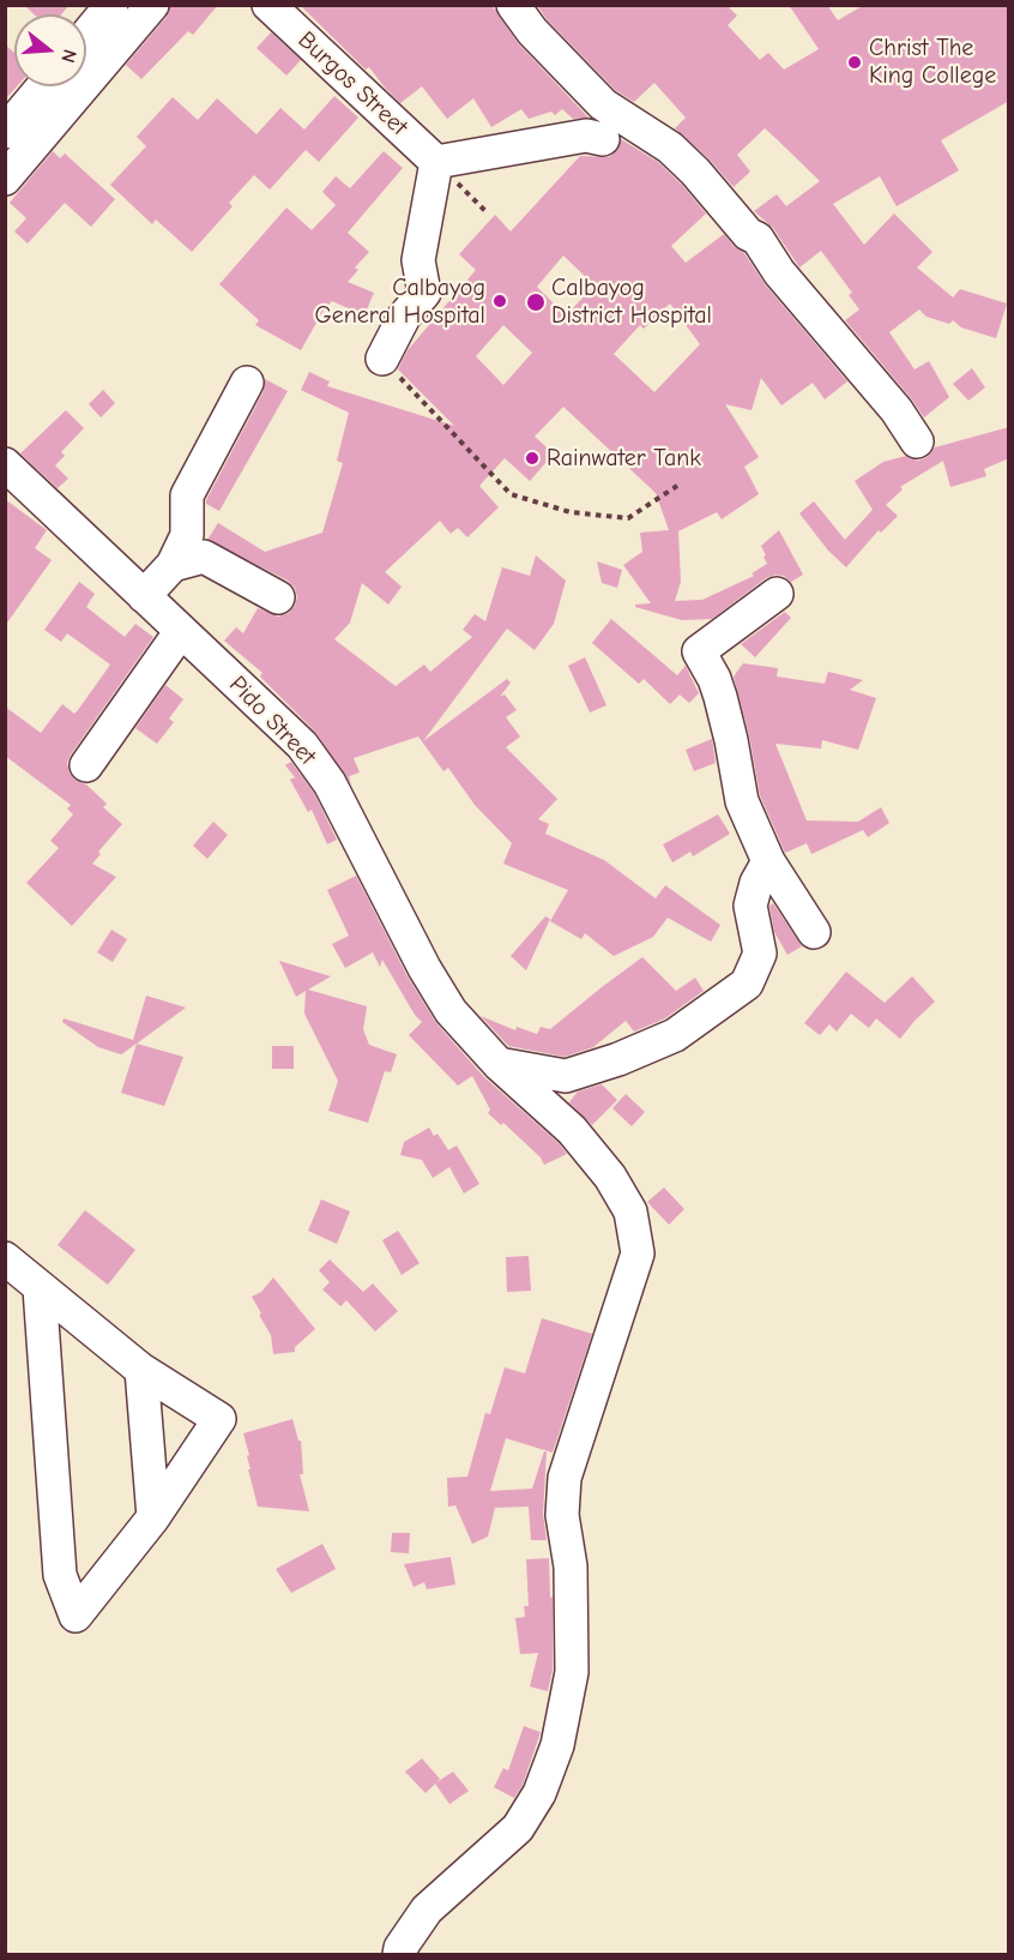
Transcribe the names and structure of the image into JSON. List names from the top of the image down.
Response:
{
  "streets": {
    "street": ["Burgos Street", "Pido Street"]
  },
  "places": [
    "Christ The King College",
    "Calbayog General Hospital",
    "Calbayog District Hospital",
    "Rainwater Tank"
  ],
  "north": "right"
}
